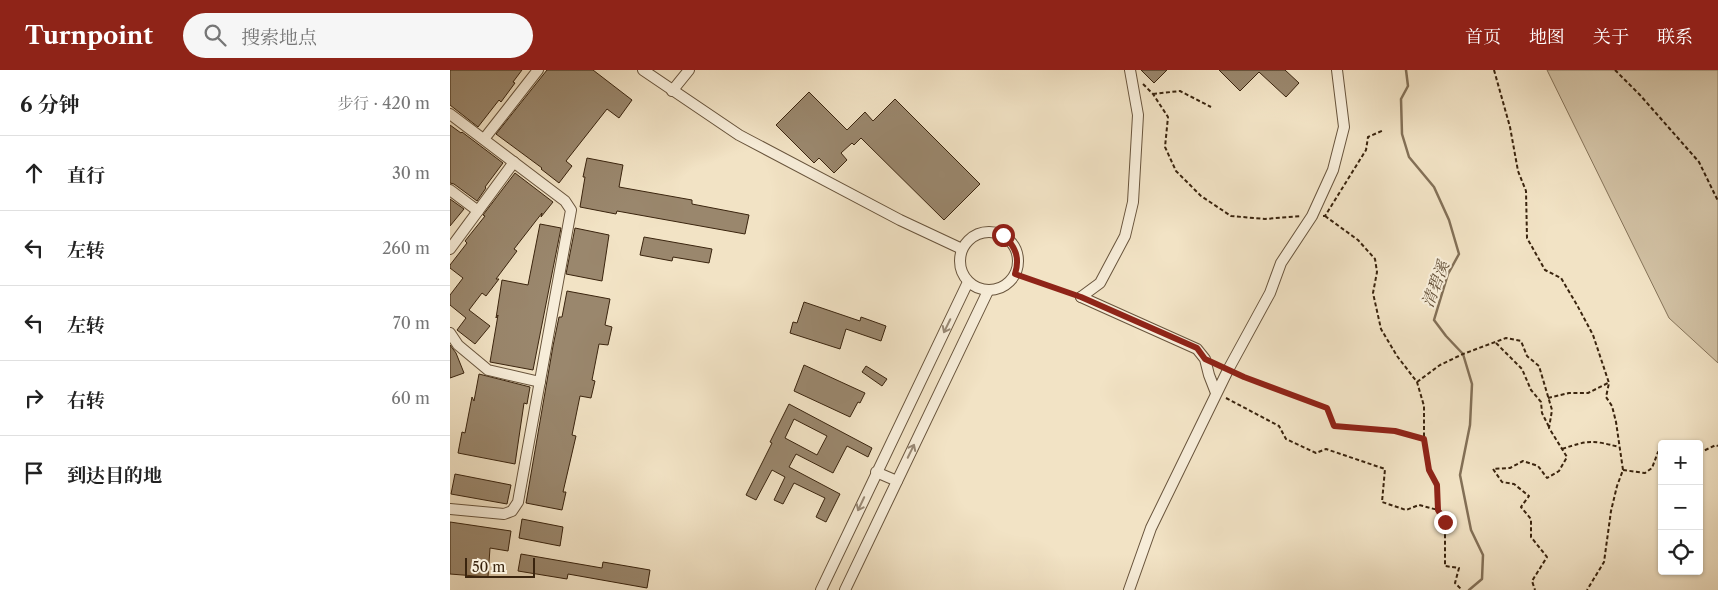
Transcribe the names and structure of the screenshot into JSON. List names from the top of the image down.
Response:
{
  "water": ["清碧溪"],
  "scale_bar": "50 m",
  "page": {
    "header": "Turnpoint",
    "search": "搜索地点",
    "nav": [
      "首页",
      "地图",
      "关于",
      "联系"
    ],
    "heading": ["6 分钟", "步行 · 420 m"],
    "list": [
      ["直行", "30 m"],
      ["左转", "260 m"],
      ["左转", "70 m"],
      ["右转", "60 m"],
      "到达目的地"
    ],
    "map_buttons": ["+", "−"],
    "scale": "50 m"
  }
}
